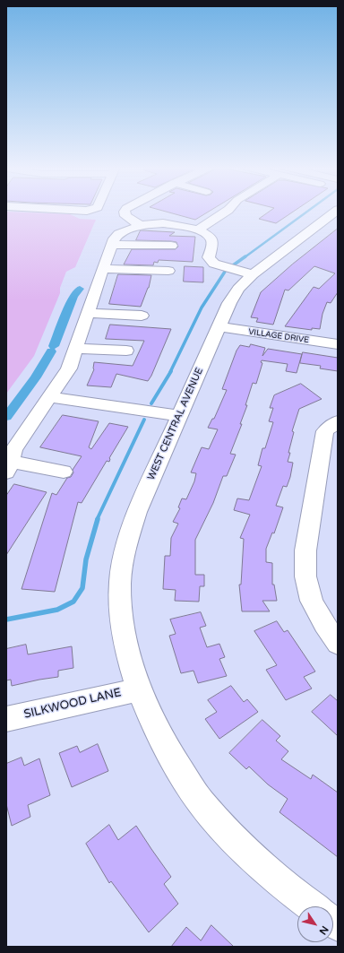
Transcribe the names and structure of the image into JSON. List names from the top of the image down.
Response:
{
  "streets": {
    "street": ["VILLAGE DRIVE", "WEST CENTRAL AVENUE", "SILKWOOD LANE"]
  },
  "crossings": [
    ["VILLAGE DRIVE", "WEST CENTRAL AVENUE"],
    ["WEST CENTRAL AVENUE", "SILKWOOD LANE"]
  ],
  "north": "bottom right"
}
